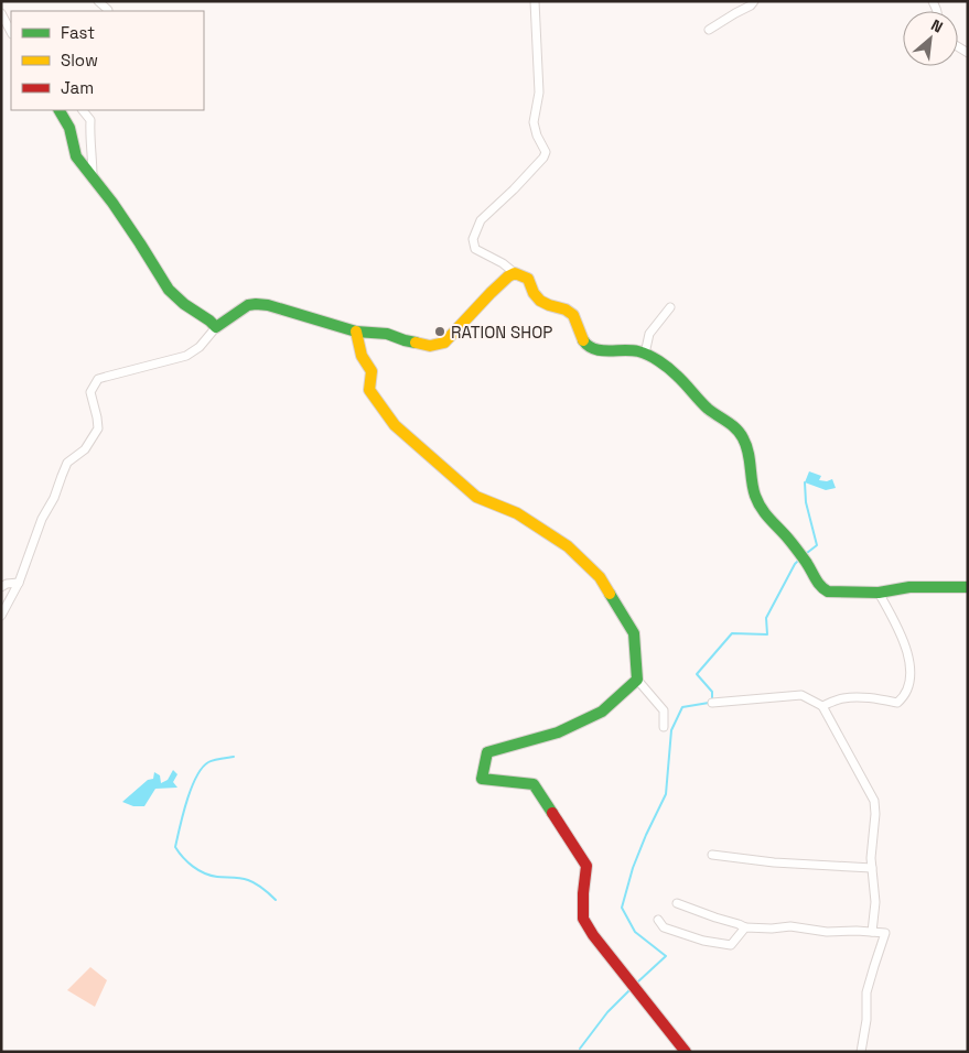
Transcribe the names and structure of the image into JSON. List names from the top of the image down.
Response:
{
  "places": ["RATION SHOP"],
  "legend": ["Fast", "Slow", "Jam"],
  "north": "top right"
}
